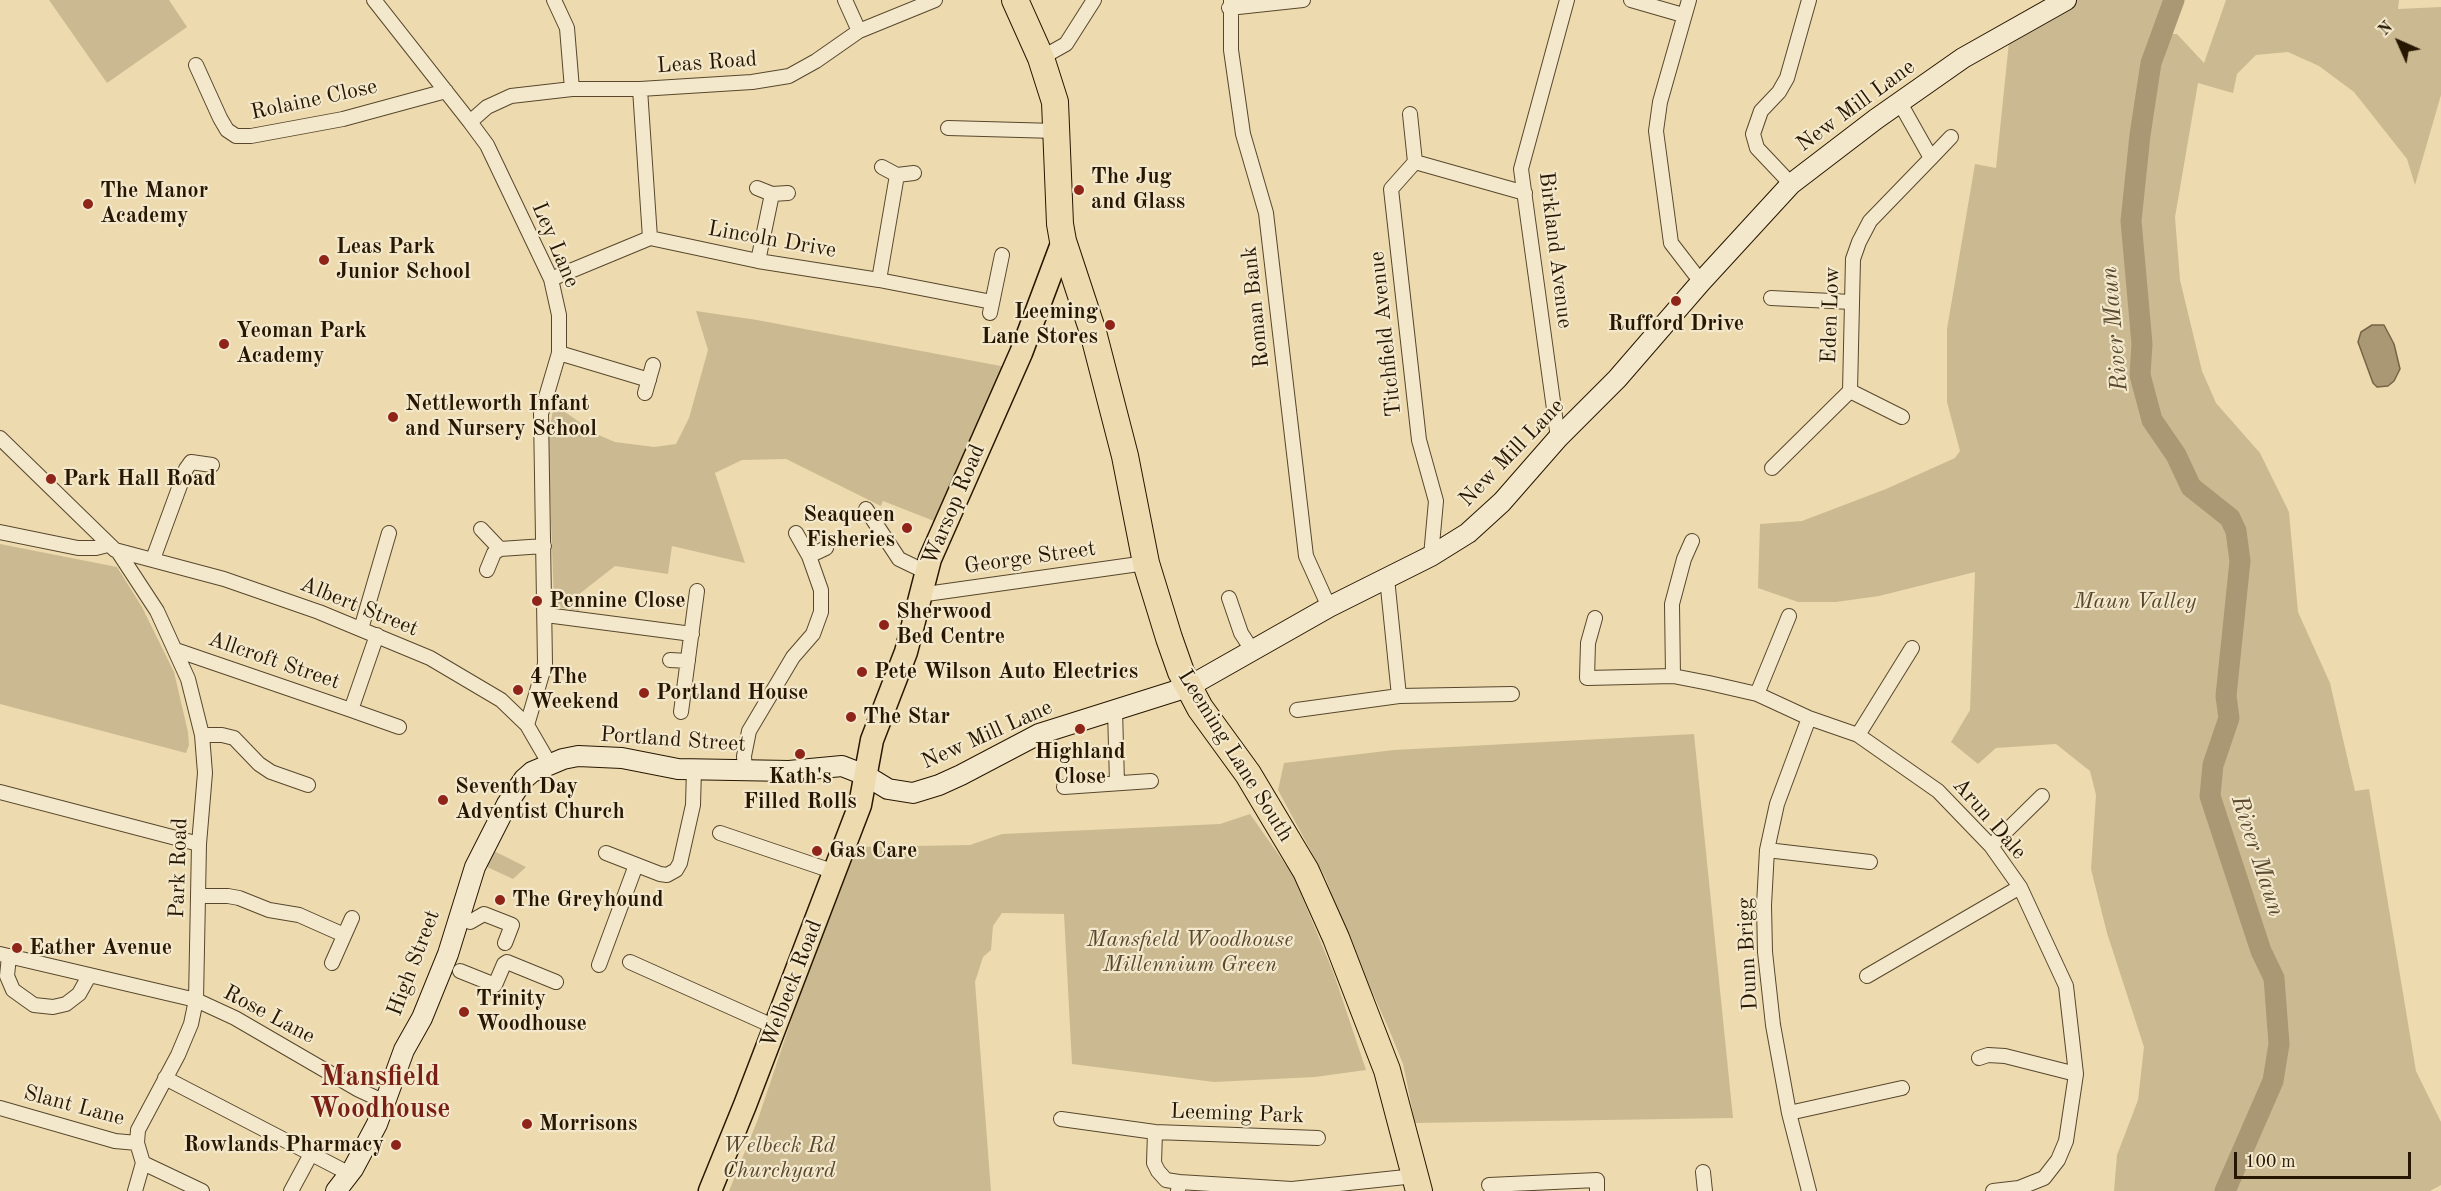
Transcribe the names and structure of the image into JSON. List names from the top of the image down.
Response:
{
  "streets": {
    "highway": ["Leeming Lane South"],
    "main road": ["Warsop Road", "Welbeck Road"],
    "street": [
      "Leas Road",
      "Rolaine Close",
      "New Mill Lane",
      "Lincoln Drive",
      "Ley Lane",
      "Birkland Avenue",
      "Roman Bank",
      "Eden Low",
      "Titchfield Avenue",
      "George Street",
      "Albert Street",
      "Allcroft Street",
      "Portland Street",
      "Arun Dale",
      "Park Road",
      "Dunn Brigg",
      "High Street",
      "Rose Lane",
      "Slant Lane",
      "Leeming Park"
    ]
  },
  "crossings": [
    ["Leas Road", "Ley Lane"],
    ["Rolaine Close", "Ley Lane"],
    ["New Mill Lane", "Birkland Avenue"],
    ["New Mill Lane", "Roman Bank"],
    ["New Mill Lane", "Titchfield Avenue"],
    ["New Mill Lane", "Warsop Road"],
    ["New Mill Lane", "Portland Street"],
    ["New Mill Lane", "Leeming Lane South"],
    ["New Mill Lane", "Welbeck Road"],
    ["Ley Lane", "Albert Street"],
    ["Warsop Road", "George Street"],
    ["Warsop Road", "Portland Street"],
    ["Warsop Road", "Leeming Lane South"],
    ["Warsop Road", "Welbeck Road"],
    ["George Street", "Leeming Lane South"],
    ["Albert Street", "Allcroft Street"],
    ["Albert Street", "Portland Street"],
    ["Albert Street", "Park Road"],
    ["Albert Street", "High Street"],
    ["Allcroft Street", "Park Road"],
    ["Portland Street", "High Street"],
    ["Portland Street", "Welbeck Road"],
    ["Arun Dale", "Dunn Brigg"],
    ["Park Road", "Rose Lane"],
    ["Park Road", "Slant Lane"],
    ["High Street", "Rose Lane"]
  ],
  "districts": ["Mansfield Woodhouse"],
  "water": ["River Maun"],
  "parks": ["Maun Valley", "Mansfield Woodhouse Millennium Green", "Welbeck Rd Churchyard"],
  "places": [
    "The Jug and Glass",
    "The Manor Academy",
    "Leas Park Junior School",
    "Rufford Drive",
    "Leeming Lane Stores",
    "Yeoman Park Academy",
    "Nettleworth Infant and Nursery School",
    "Park Hall Road",
    "Seaqueen Fisheries",
    "Pennine Close",
    "Sherwood Bed Centre",
    "Pete Wilson Auto Electrics",
    "4 The Weekend",
    "Portland House",
    "The Star",
    "Highland Close",
    "Kath's Filled Rolls",
    "Seventh Day Adventist Church",
    "Gas Care",
    "The Greyhound",
    "Eather Avenue",
    "Trinity Woodhouse",
    "Morrisons",
    "Rowlands Pharmacy"
  ],
  "scale_bar": "100 m",
  "north": "top left"
}
